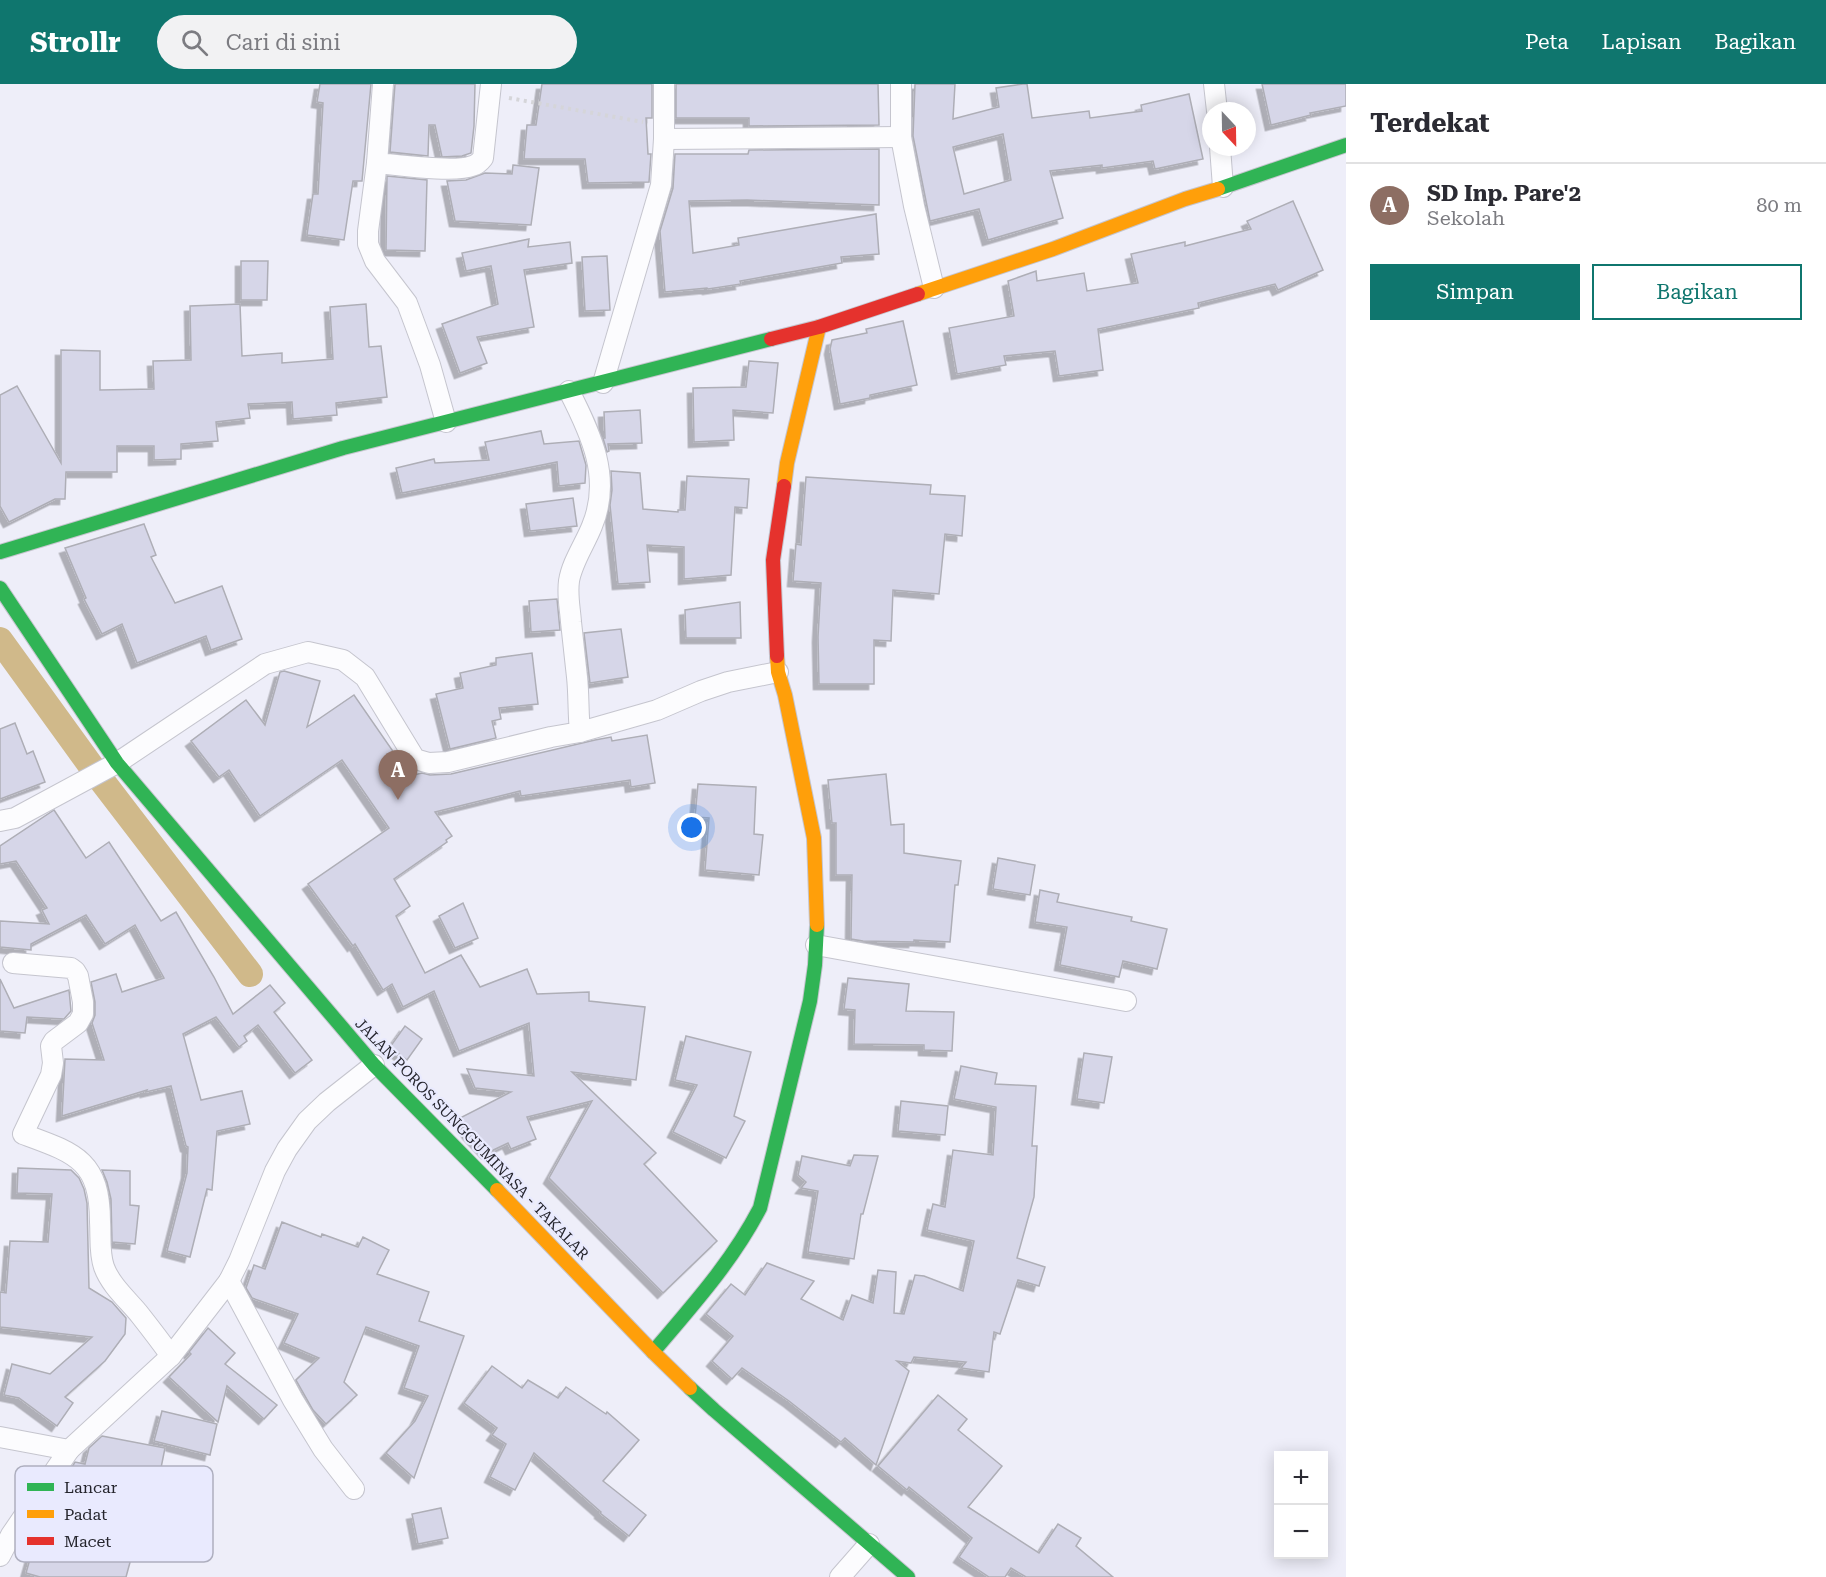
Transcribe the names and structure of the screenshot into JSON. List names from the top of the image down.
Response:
{
  "streets": {
    "main road": ["JALAN POROS SUNGGUMINASA - TAKALAR"]
  },
  "legend": ["Lancar", "Padat", "Macet"],
  "north": "bottom",
  "page": {
    "header": "Strollr",
    "search": "Cari di sini",
    "nav": ["Peta", "Lapisan", "Bagikan"],
    "heading": "Terdekat",
    "list": [
      {
        "mark": "A",
        "name": "SD Inp. Pare'2",
        "note": "Sekolah",
        "value": "80 m"
      }
    ],
    "buttons": ["Simpan", "Bagikan"],
    "pins": "A",
    "map_buttons": ["+", "−"]
  }
}
